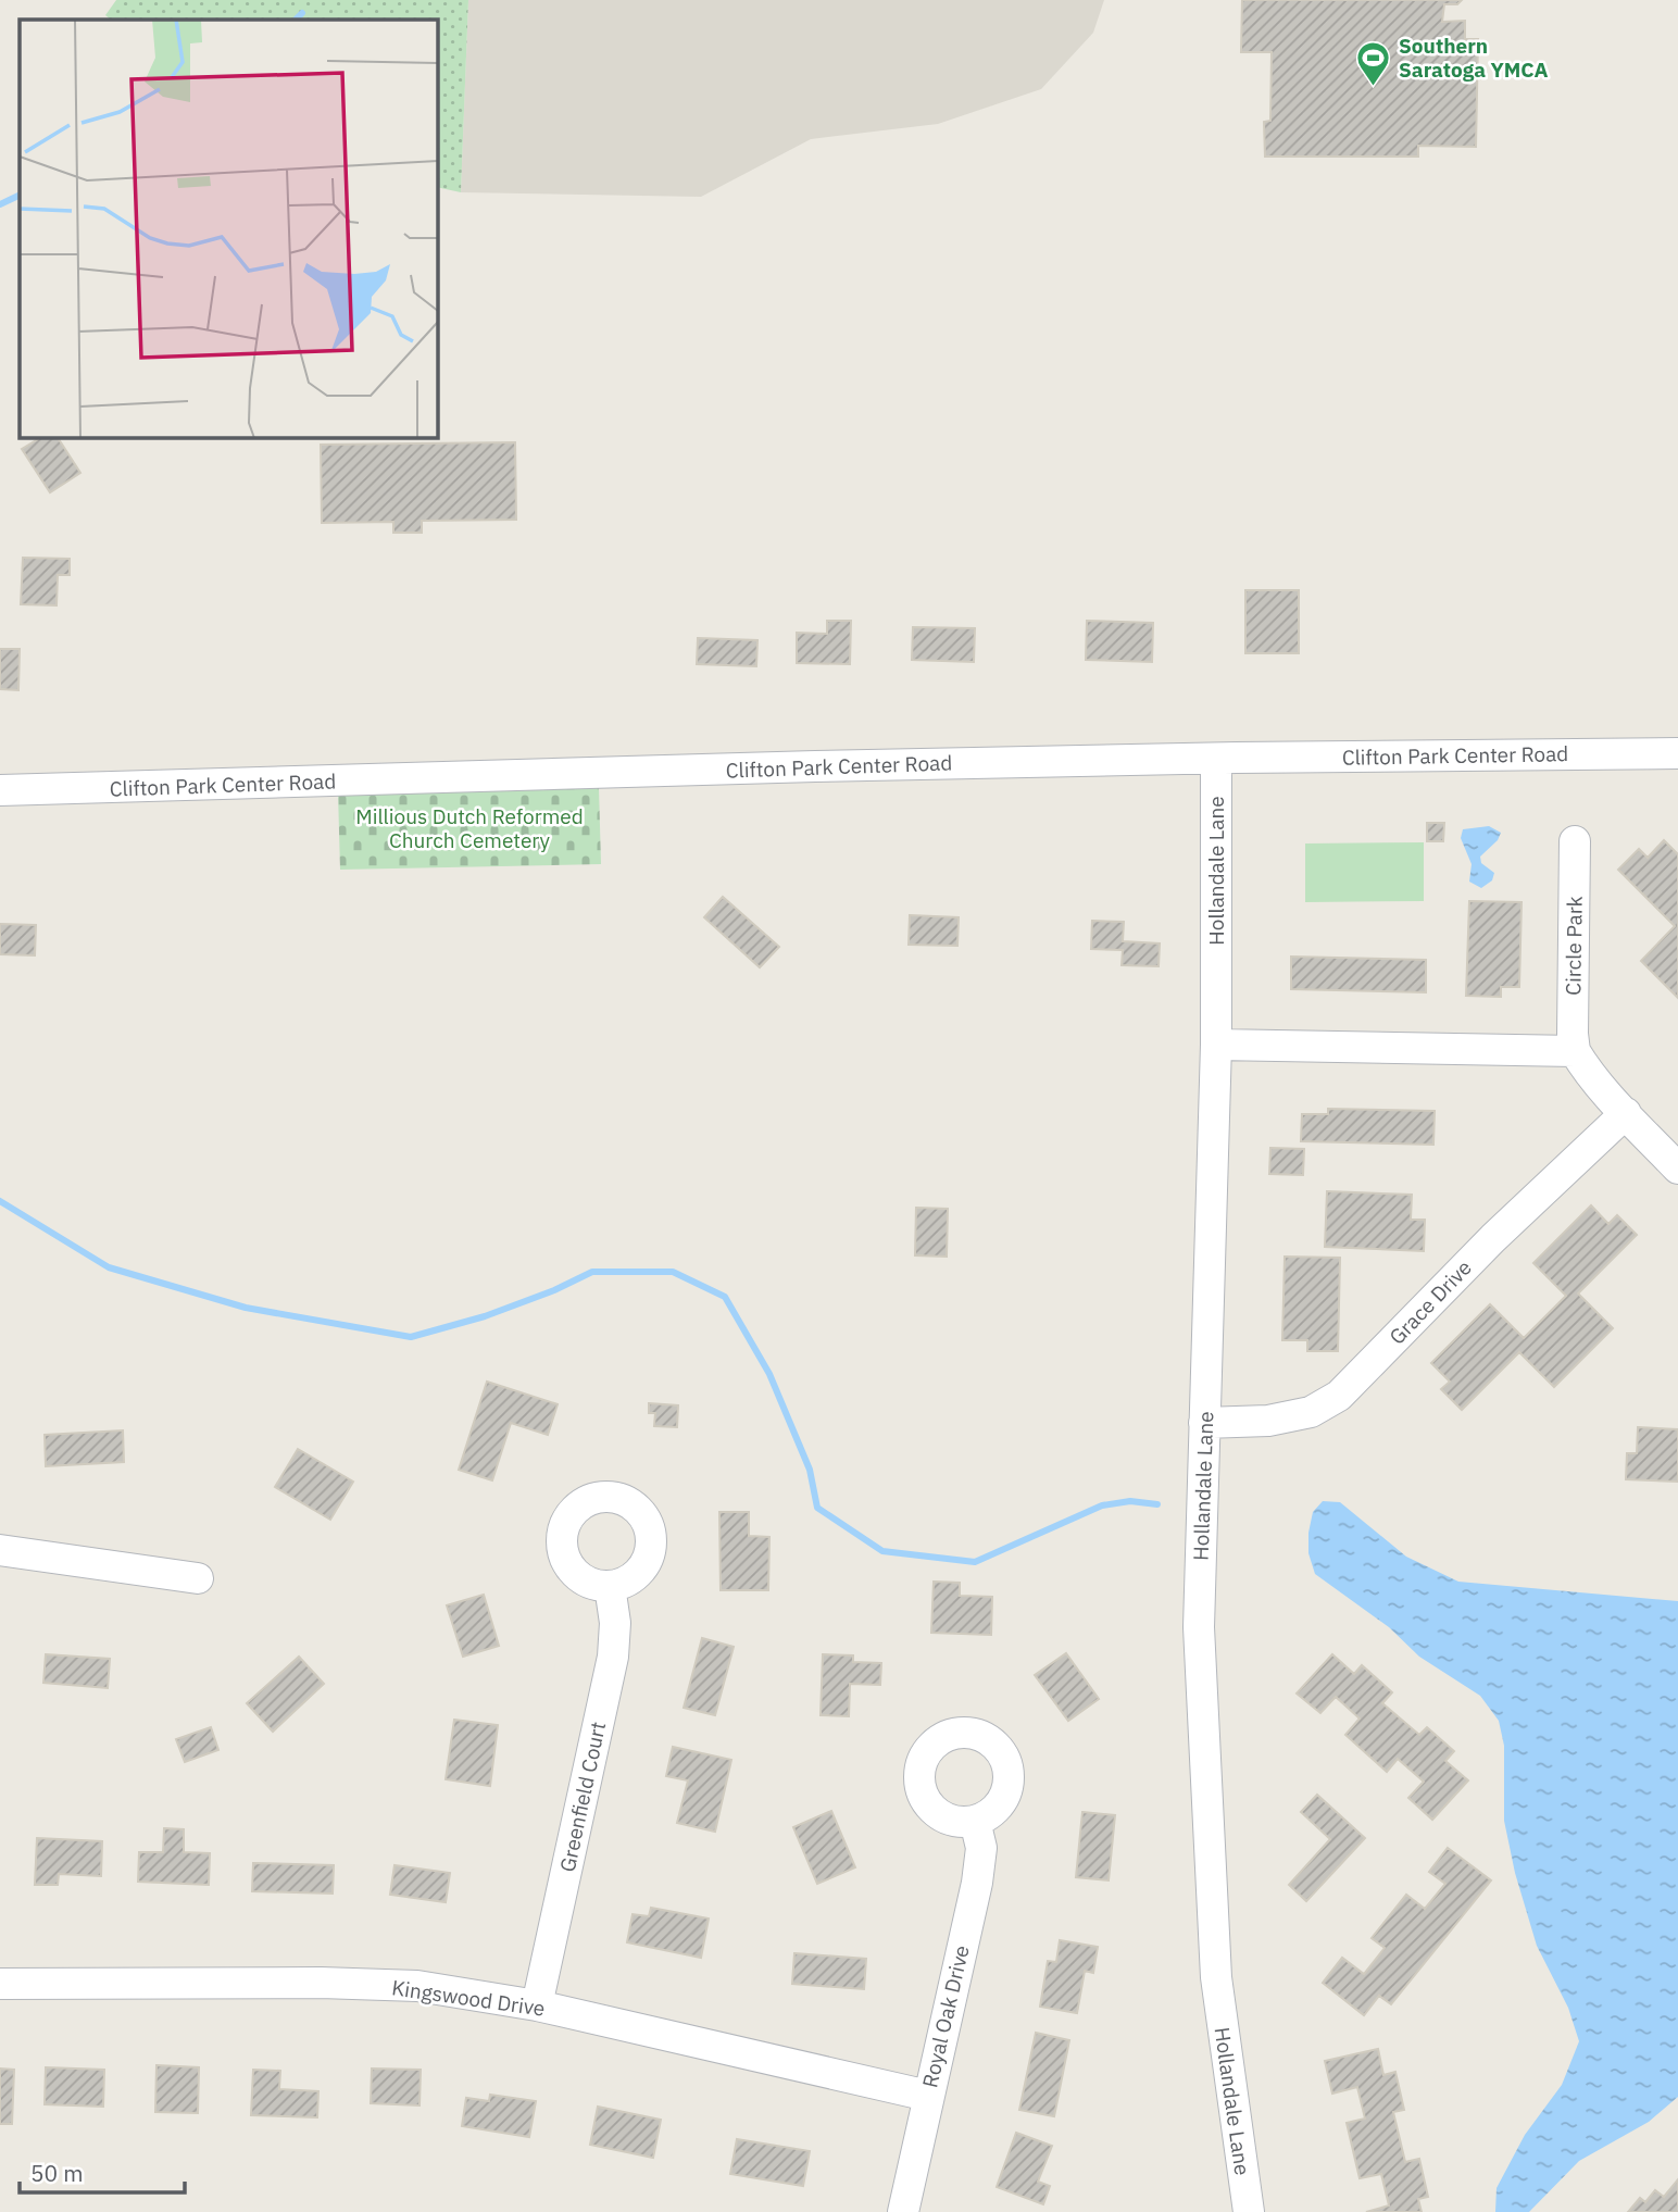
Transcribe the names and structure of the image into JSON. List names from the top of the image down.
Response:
{
  "streets": {
    "street": [
      "Clifton Park Center Road",
      "Hollandale Lane",
      "Circle Park",
      "Grace Drive",
      "Greenfield Court",
      "Kingswood Drive",
      "Royal Oak Drive"
    ]
  },
  "crossings": [
    ["Clifton Park Center Road", "Hollandale Lane"],
    ["Hollandale Lane", "Grace Drive"],
    ["Greenfield Court", "Kingswood Drive"],
    ["Kingswood Drive", "Royal Oak Drive"]
  ],
  "parks": ["Millious Dutch Reformed Church Cemetery"],
  "places": {
    "sports": ["Southern Saratoga YMCA"]
  },
  "scale_bar": "50 m"
}
